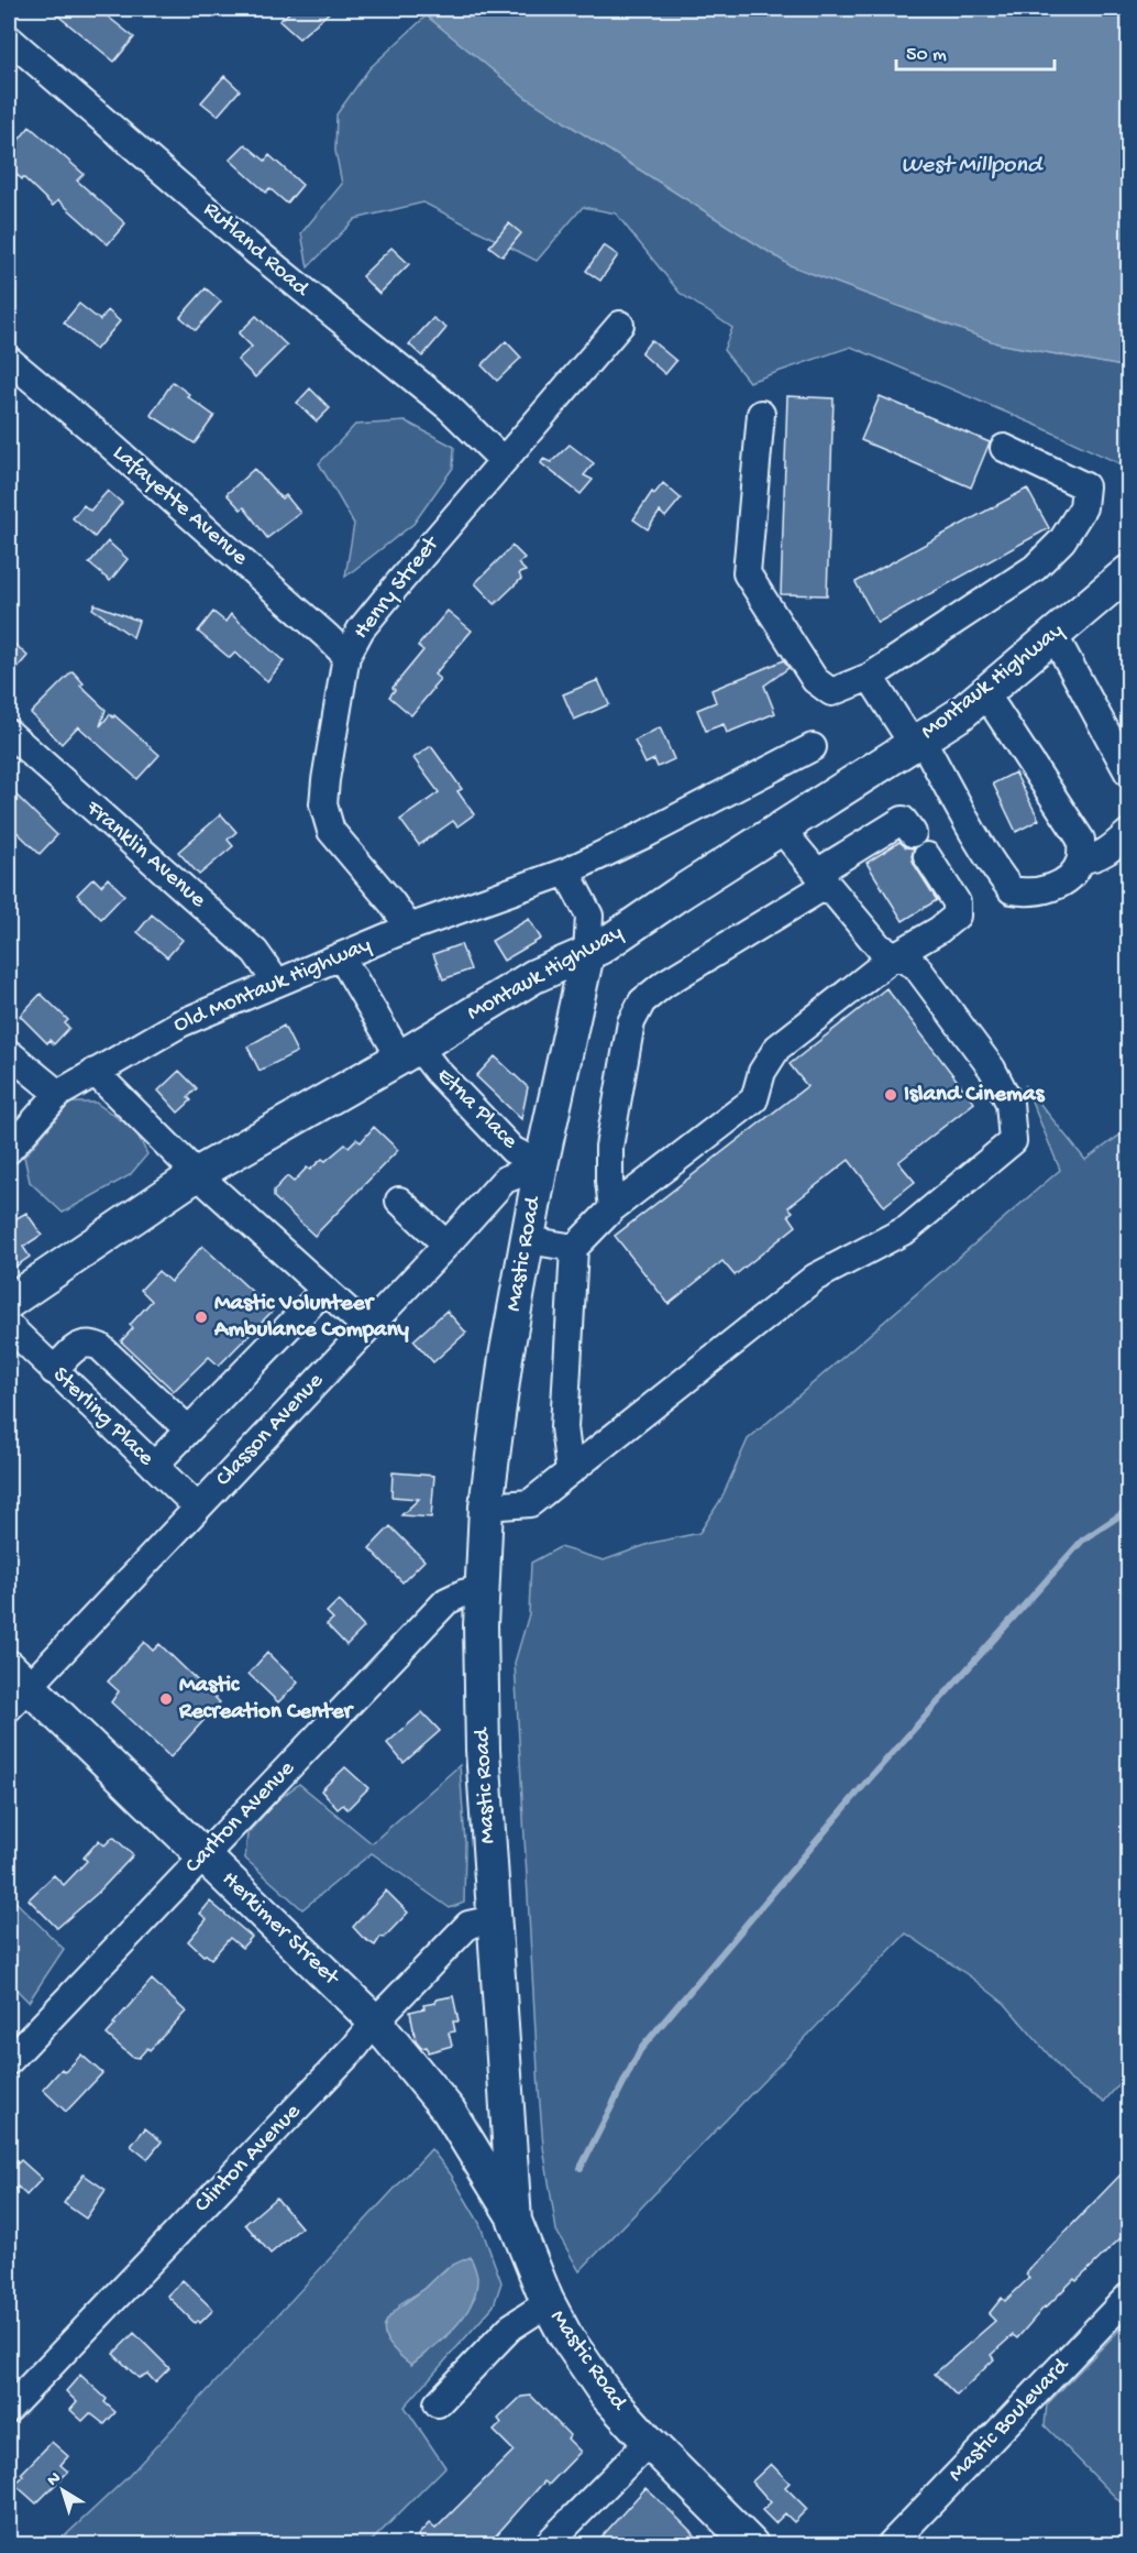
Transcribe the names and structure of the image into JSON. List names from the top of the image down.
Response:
{
  "streets": {
    "main road": ["Montauk Highway", "Mastic Road", "Herkimer Street"],
    "street": [
      "Rutland Road",
      "Lafayette Avenue",
      "Henry Street",
      "Franklin Avenue",
      "Old Montauk Highway",
      "Etna Place",
      "Sterling Place",
      "Classon Avenue",
      "Carlton Avenue",
      "Clinton Avenue",
      "Mastic Boulevard"
    ]
  },
  "crossings": [
    ["Rutland Road", "Henry Street"],
    ["Lafayette Avenue", "Henry Street"],
    ["Henry Street", "Old Montauk Highway"],
    ["Montauk Highway", "Etna Place"],
    ["Montauk Highway", "Mastic Road"],
    ["Franklin Avenue", "Old Montauk Highway"],
    ["Old Montauk Highway", "Etna Place"],
    ["Etna Place", "Mastic Road"],
    ["Etna Place", "Classon Avenue"],
    ["Mastic Road", "Classon Avenue"],
    ["Mastic Road", "Carlton Avenue"],
    ["Mastic Road", "Herkimer Street"],
    ["Mastic Road", "Clinton Avenue"],
    ["Sterling Place", "Classon Avenue"],
    ["Classon Avenue", "Herkimer Street"],
    ["Carlton Avenue", "Herkimer Street"],
    ["Herkimer Street", "Clinton Avenue"]
  ],
  "water": ["West Millpond"],
  "places": ["Island Cinemas", "Mastic Volunteer Ambulance Company", "Mastic Recreation Center"],
  "scale_bar": "50 m",
  "north": "top left"
}
